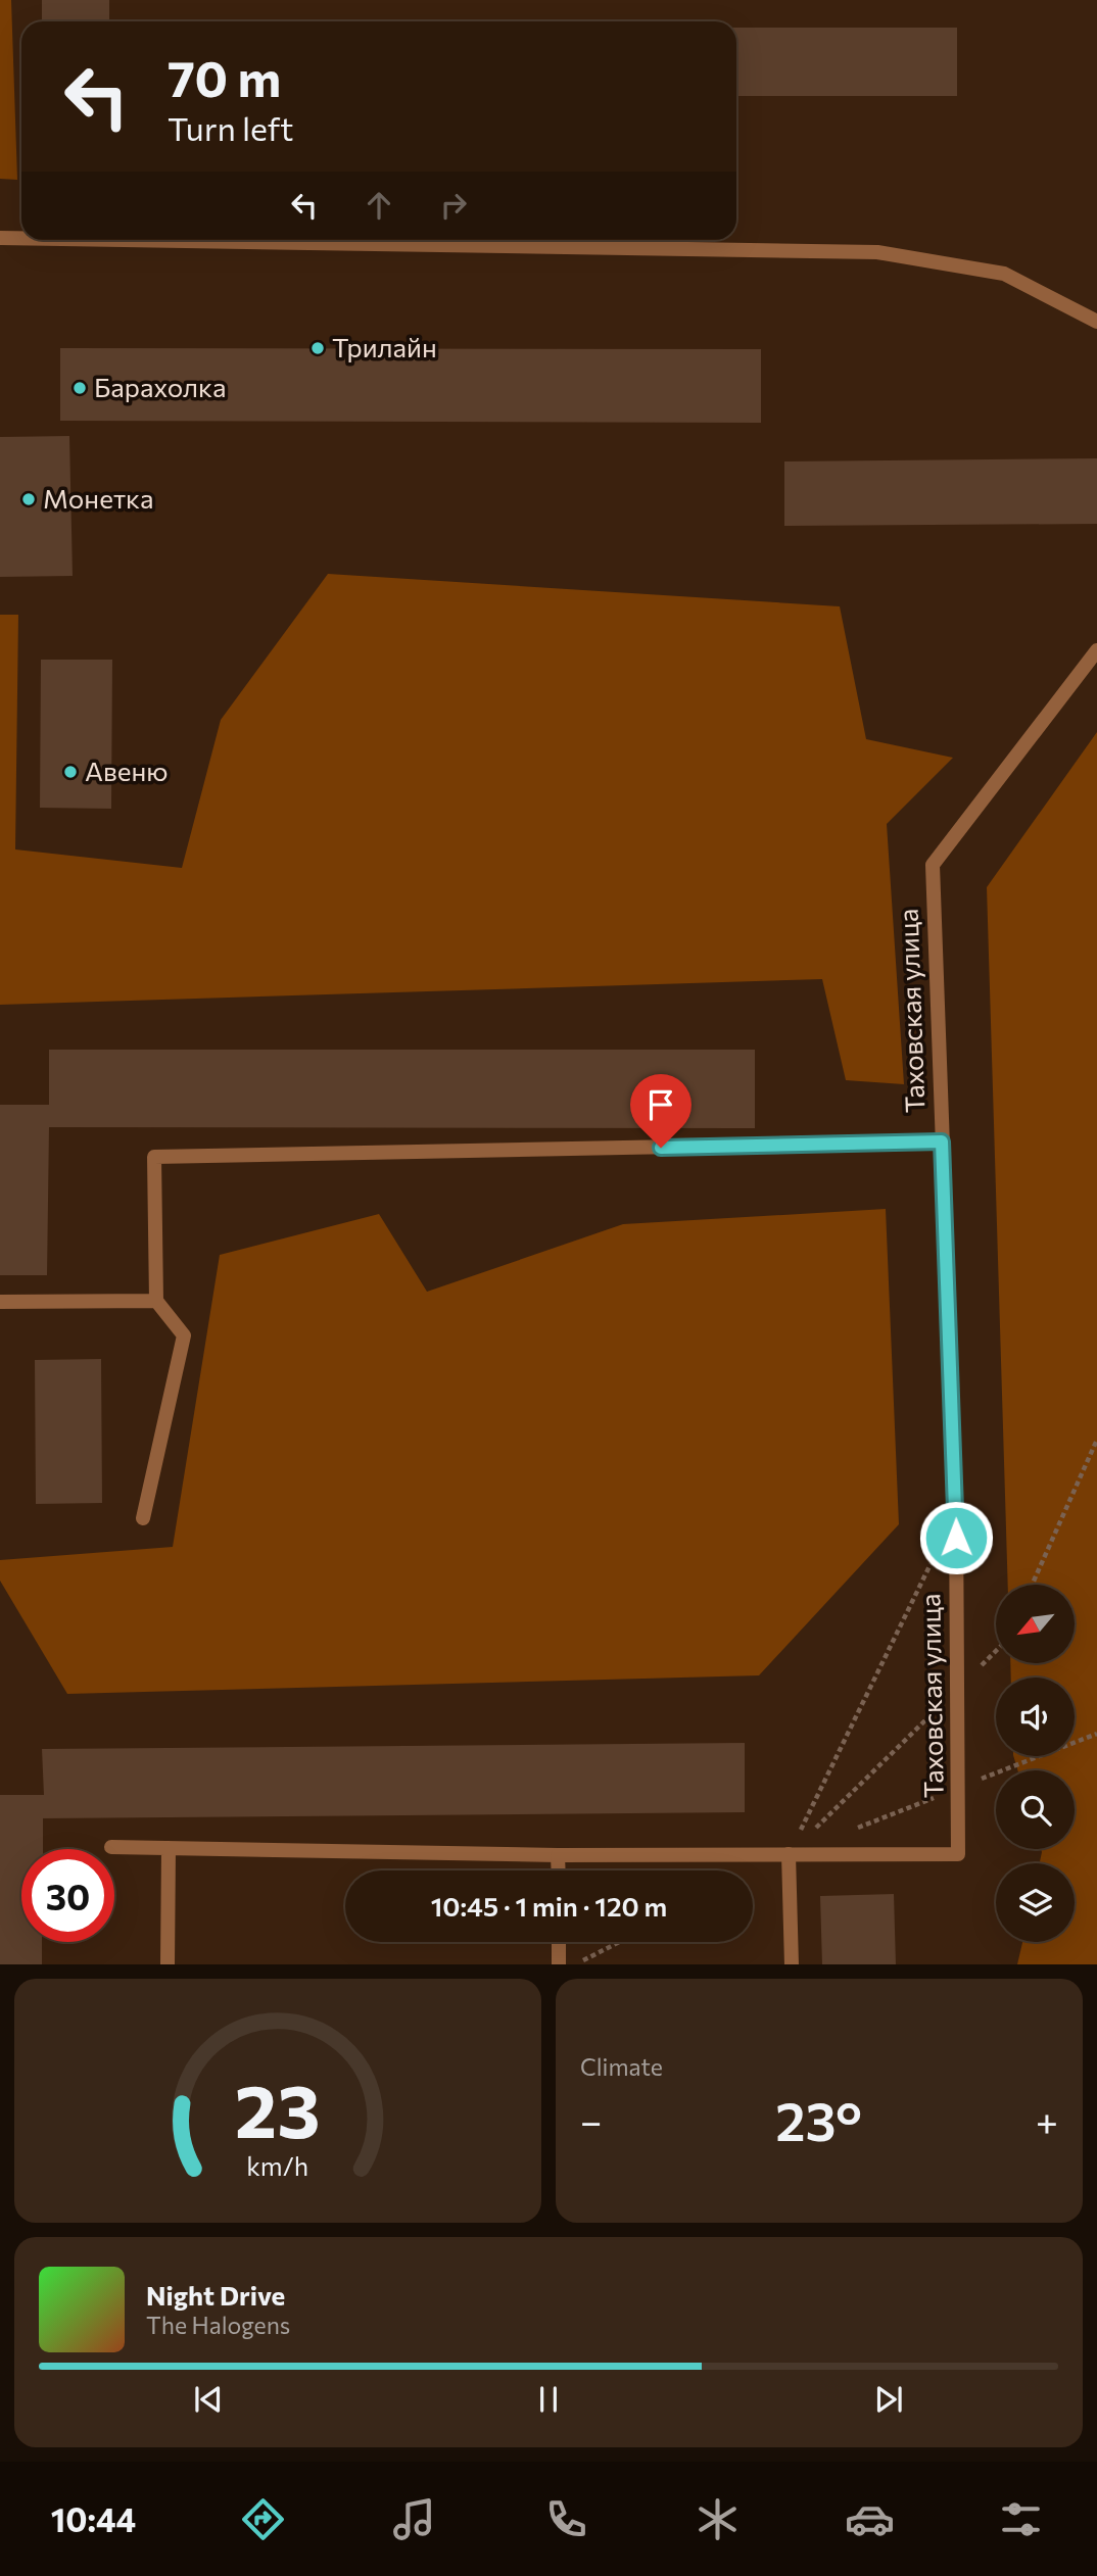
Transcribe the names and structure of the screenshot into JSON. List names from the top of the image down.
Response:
{
  "streets": {
    "street": ["Таховская улица"]
  },
  "places": [
    "Трилайн",
    "Барахолка",
    "Монетка",
    "Авеню"
  ],
  "north": "bottom left",
  "page": {
    "turn": ["70 m", "Turn left"],
    "limit": "30",
    "trip": "10:45 · 1 min · 120 m",
    "tile": "Climate",
    "heat": ["−", "23°", "+"],
    "song": ["Night Drive", "The Halogens"],
    "tabs": "10:44",
    "gauge": ["23", "km/h"]
  }
}
